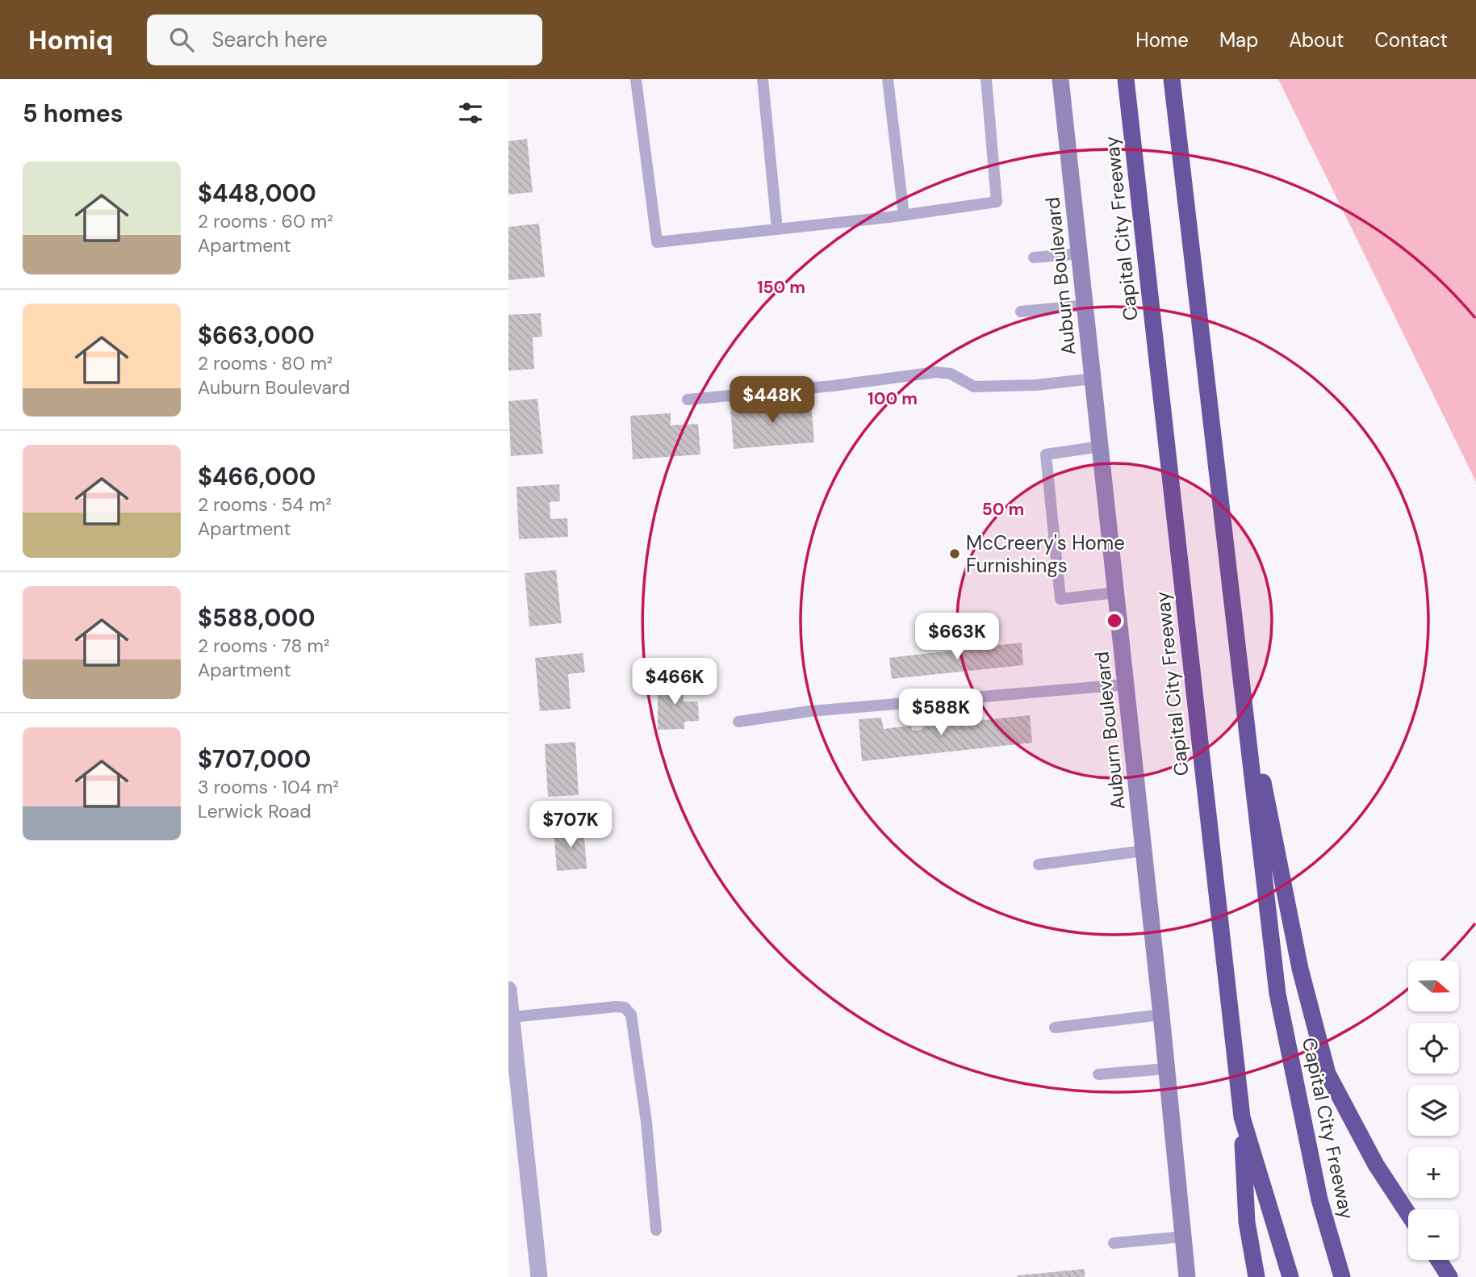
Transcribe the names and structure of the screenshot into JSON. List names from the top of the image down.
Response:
{
  "streets": {
    "highway": ["Capital City Freeway"],
    "main road": ["Auburn Boulevard"]
  },
  "places": ["McCreery's Home Furnishings"],
  "north": "right",
  "page": {
    "header": "Homiq",
    "search": "Search here",
    "nav": [
      "Home",
      "Map",
      "About",
      "Contact"
    ],
    "heading": "5 homes",
    "list": [
      {
        "name": "$448,000",
        "note": "2 rooms · 60 m² · Apartment"
      },
      {
        "name": "$663,000",
        "note": "2 rooms · 80 m² · Auburn Boulevard"
      },
      {
        "name": "$466,000",
        "note": "2 rooms · 54 m² · Apartment"
      },
      {
        "name": "$588,000",
        "note": "2 rooms · 78 m² · Apartment"
      },
      {
        "name": "$707,000",
        "note": "3 rooms · 104 m² · Lerwick Road"
      }
    ],
    "price": [
      "$448K",
      "$663K",
      "$466K",
      "$588K",
      "$707K"
    ],
    "map_buttons": ["+", "−"]
  },
  "rings": ["150 m", "100 m", "50 m"]
}
